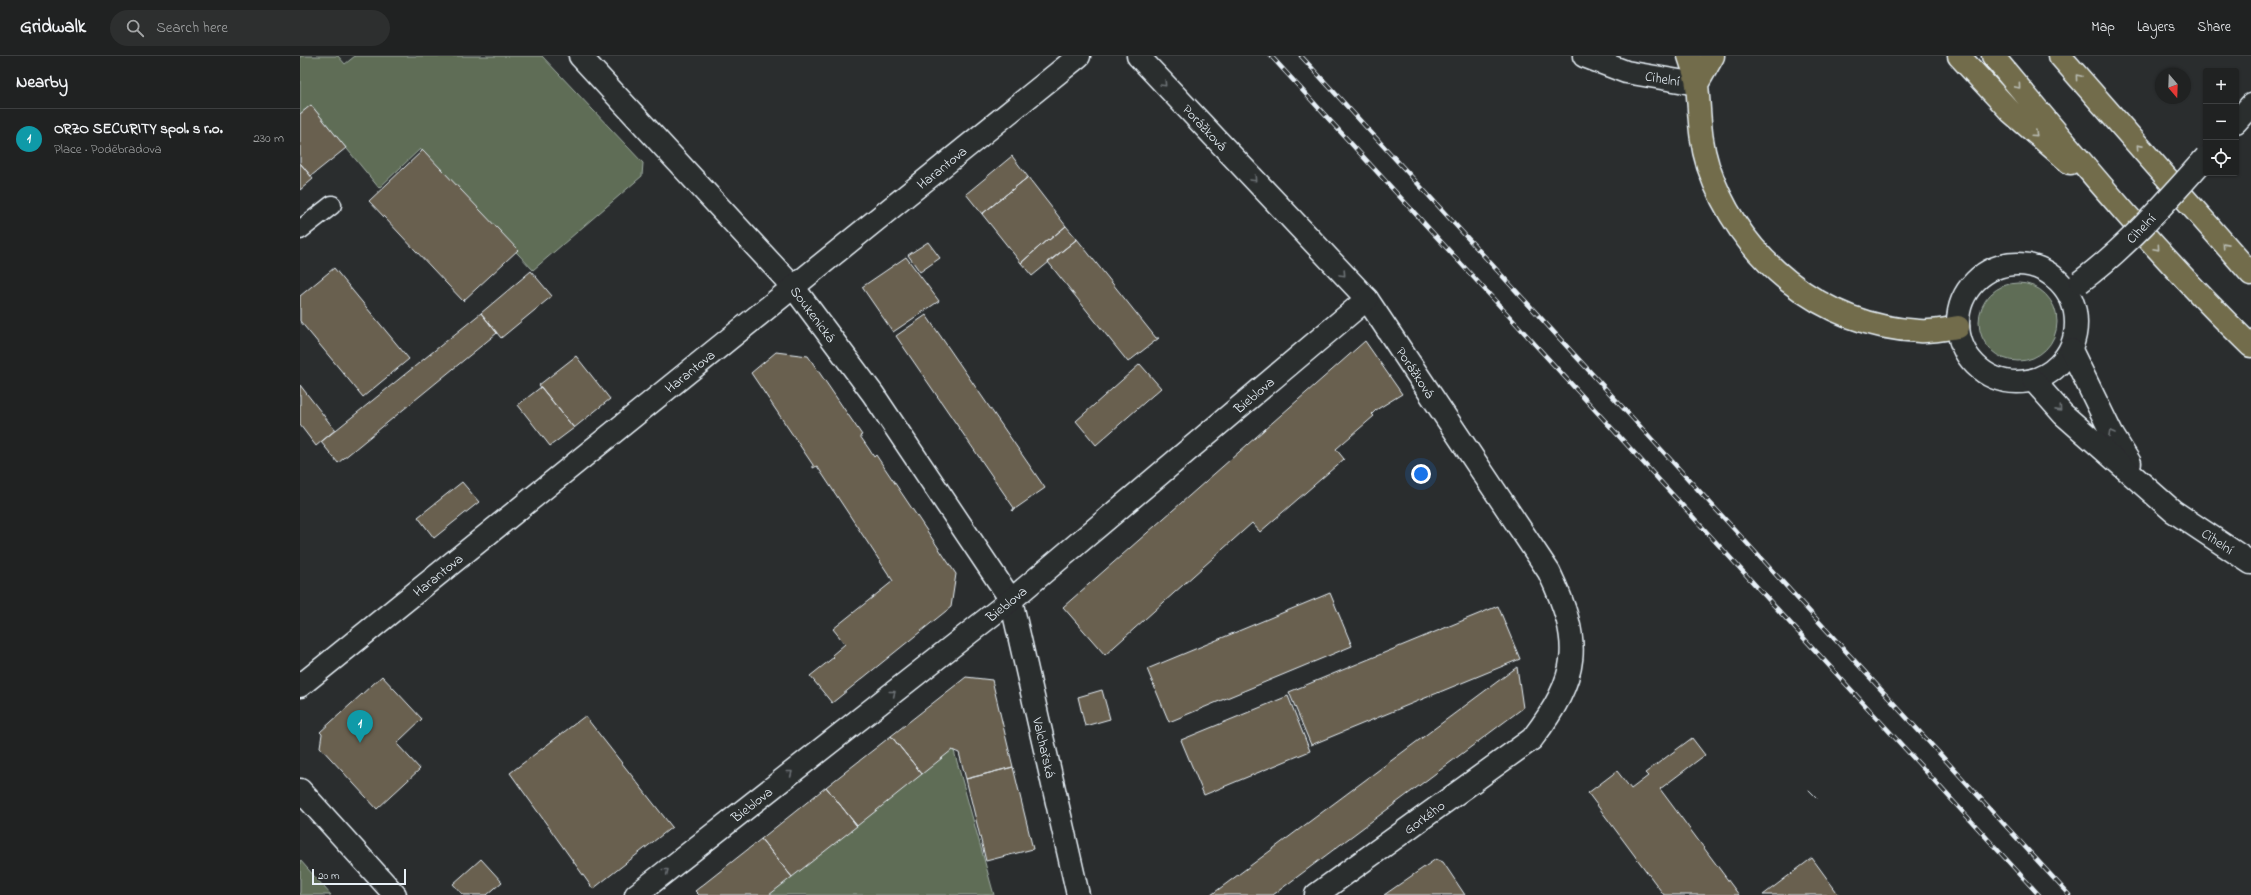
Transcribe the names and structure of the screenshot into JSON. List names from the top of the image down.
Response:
{
  "streets": {
    "street": [
      "Cihelní",
      "Porážková",
      "Harantova",
      "Soukenická",
      "Bieblova",
      "Valchařská",
      "Gorkého"
    ]
  },
  "crossings": [
    ["Porážková", "Bieblova"],
    ["Porážková", "Gorkého"],
    ["Harantova", "Soukenická"],
    ["Soukenická", "Bieblova"],
    ["Soukenická", "Valchařská"],
    ["Bieblova", "Valchařská"]
  ],
  "one_way": ["Porážková", "Bieblova"],
  "scale_bar": "20 m",
  "north": "bottom",
  "page": {
    "header": "Gridwalk",
    "search": "Search here",
    "nav": ["Map", "Layers", "Share"],
    "heading": "Nearby",
    "map_buttons": ["+", "−"],
    "list": [
      {
        "mark": "1",
        "name": "ORZO SECURITY spol. s r.o.",
        "note": "Place · Poděbradova",
        "value": "230 m"
      }
    ],
    "pins": "1",
    "scale": "20 m"
  }
}
